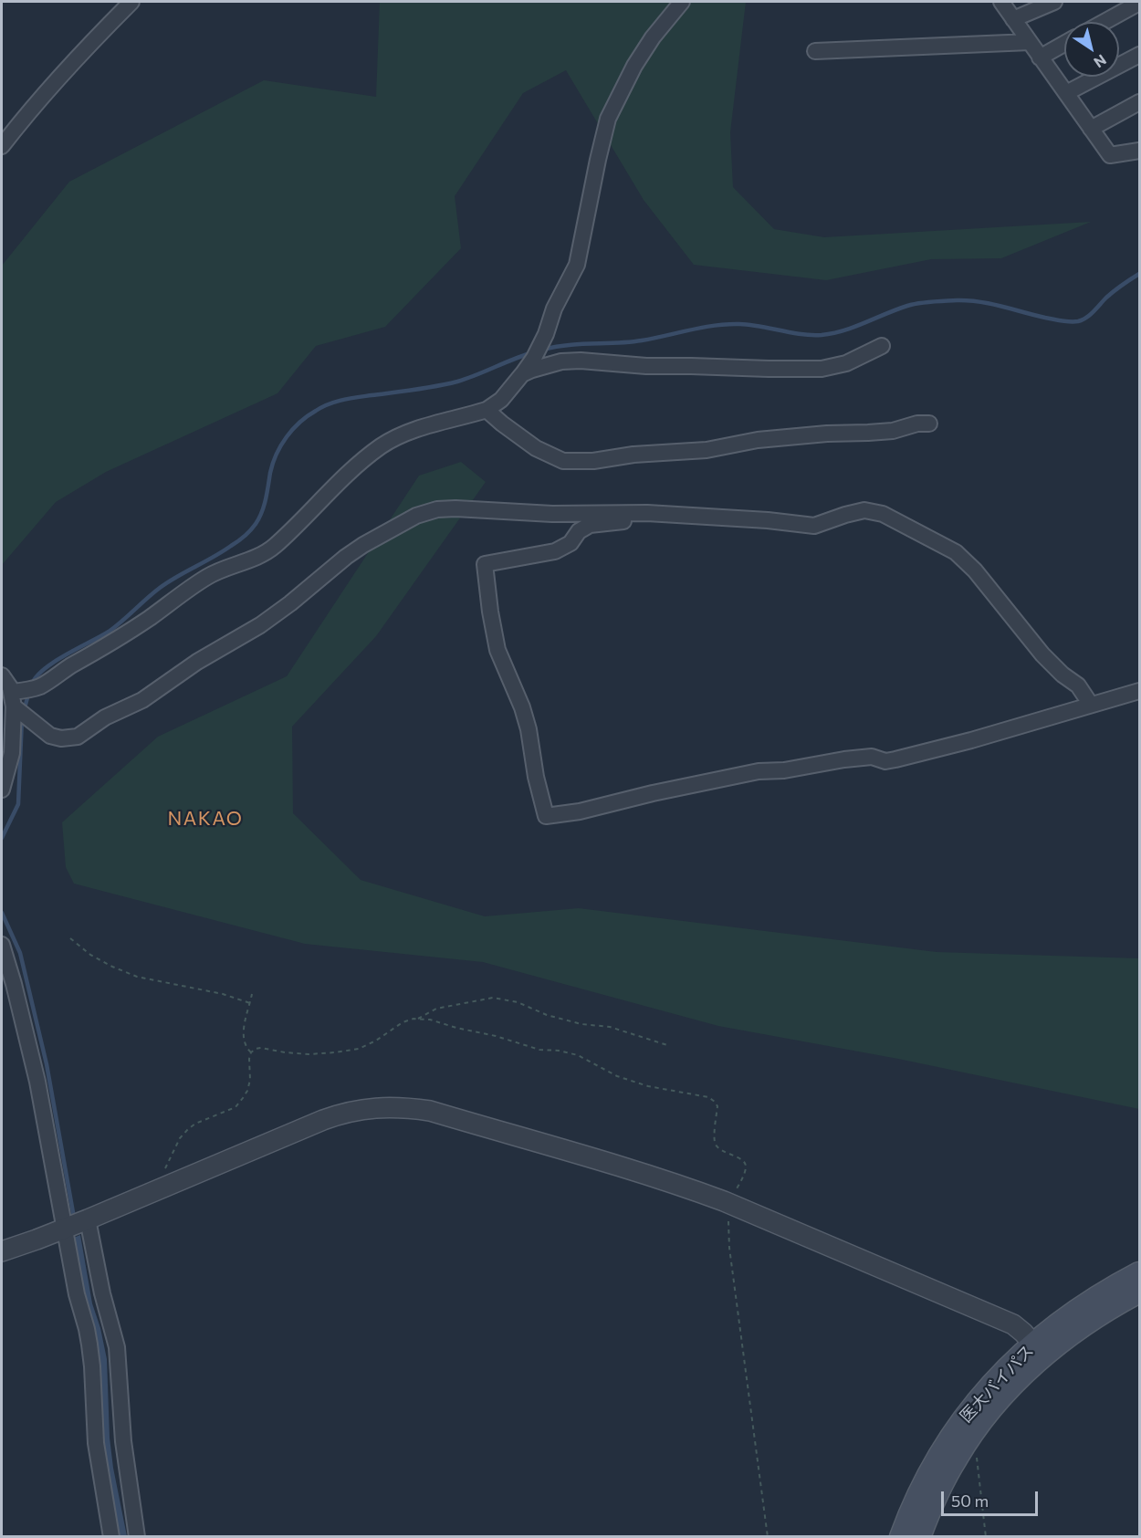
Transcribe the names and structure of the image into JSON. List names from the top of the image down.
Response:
{
  "streets": {
    "main road": ["医大バイパス"]
  },
  "districts": ["NAKAO"],
  "scale_bar": "50 m",
  "north": "bottom right"
}
